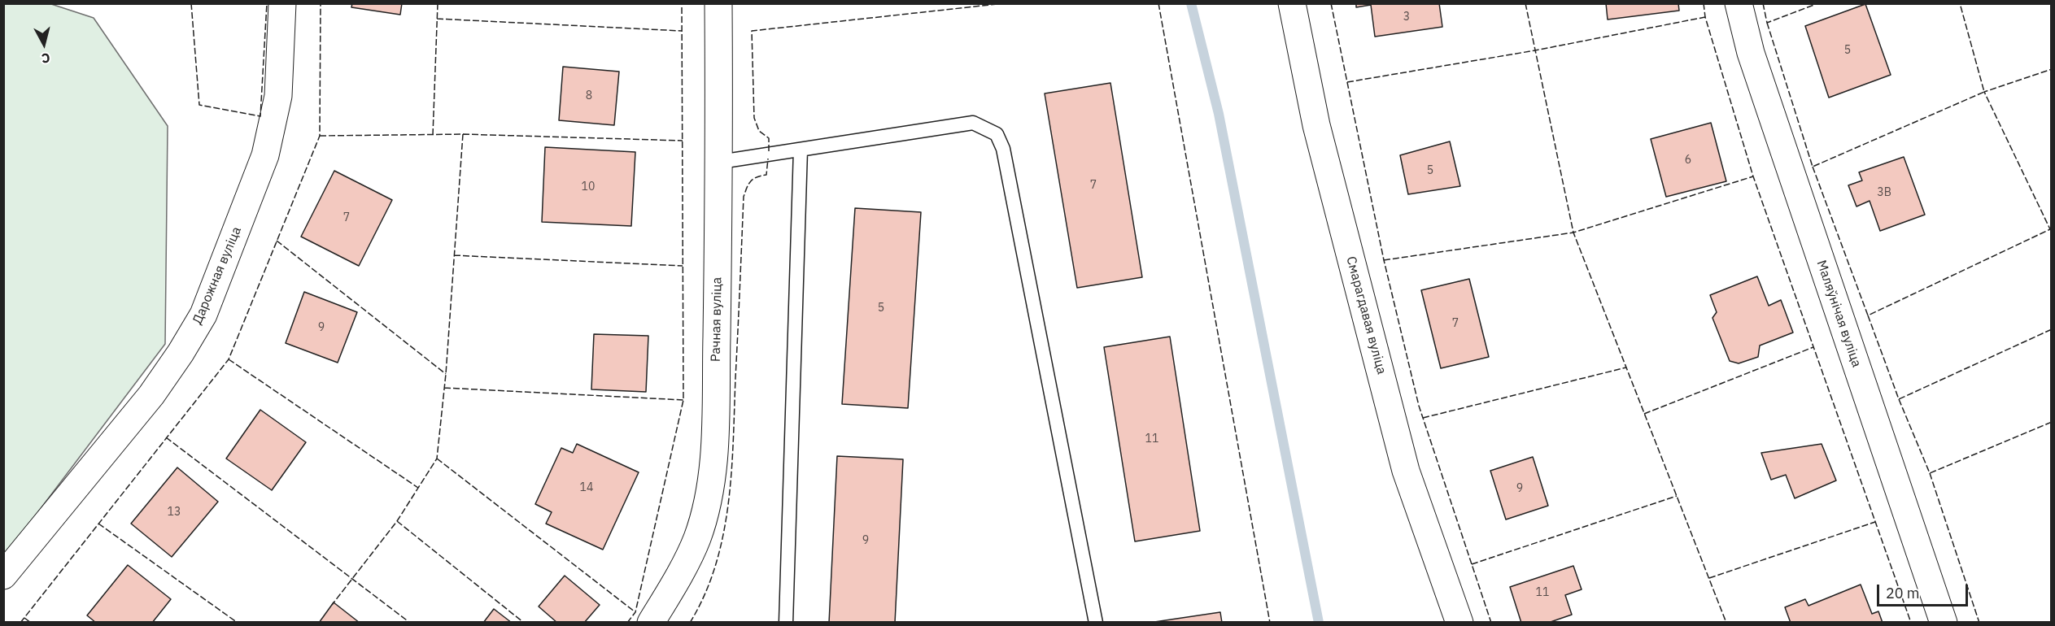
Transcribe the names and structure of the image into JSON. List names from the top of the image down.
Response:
{
  "streets": {
    "street": [
      "Дарожная вуліца",
      "Маляўнічая вуліца",
      "Смарагдавая вуліца",
      "Рачная вуліца"
    ]
  },
  "house_numbers": [
    "3",
    "5",
    "8",
    "6",
    "5",
    "7",
    "10",
    "3В",
    "7",
    "5",
    "7",
    "9",
    "11",
    "14",
    "9",
    "13",
    "9",
    "11"
  ],
  "scale_bar": "20 m",
  "north": "bottom"
}
